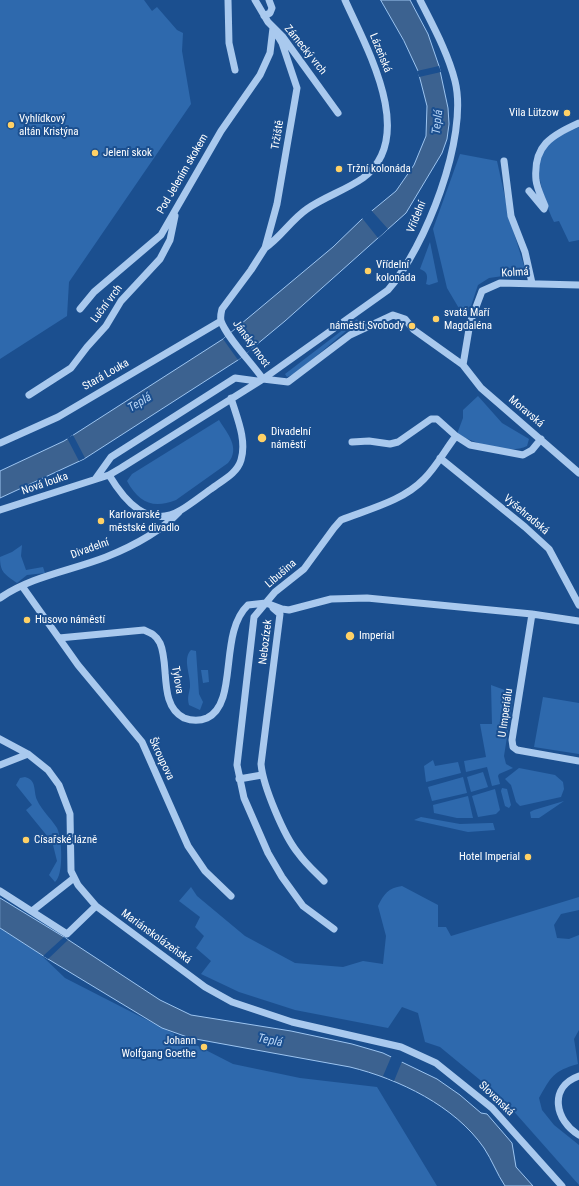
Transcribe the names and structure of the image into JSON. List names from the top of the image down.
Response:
{
  "streets": {
    "street": [
      "Zámecký vrch",
      "Lázeňská",
      "Tržiště",
      "Pod Jelením skokem",
      "Vřídelní",
      "Kolmá",
      "Luční vrch",
      "Jánský most",
      "Stará Louka",
      "Moravská",
      "Nová louka",
      "Vyšehradská",
      "Divadelní",
      "Libušina",
      "Nebozízek",
      "Tylova",
      "U Imperiálu",
      "Škroupova",
      "Mariánskolázeňská",
      "Slovenská"
    ]
  },
  "crossings": [
    ["Zámecký vrch", "Tržiště"],
    ["Zámecký vrch", "Pod Jelením skokem"],
    ["Lázeňská", "Tržiště"],
    ["Tržiště", "Pod Jelením skokem"],
    ["Tržiště", "Jánský most"],
    ["Tržiště", "Stará Louka"],
    ["Pod Jelením skokem", "Luční vrch"],
    ["Vřídelní", "Jánský most"],
    ["Kolmá", "Moravská"],
    ["Jánský most", "Stará Louka"],
    ["Vyšehradská", "Libušina"],
    ["Libušina", "Nebozízek"],
    ["Libušina", "Tylova"],
    ["Libušina", "U Imperiálu"],
    ["Nebozízek", "Tylova"],
    ["Tylova", "Škroupova"],
    ["Mariánskolázeňská", "Slovenská"]
  ],
  "water": ["Teplá"],
  "places": [
    "Vila Lützow",
    "Vyhlídkový altán Kristýna",
    "Jelení skok",
    "Tržní kolonáda",
    "Vřídelní kolonáda",
    "svatá Maří Magdaléna",
    "náměstí Svobody",
    "Divadelní náměstí",
    "Karlovarské městské divadlo",
    "Husovo náměstí",
    "Imperial",
    "Císařské lázně",
    "Hotel Imperial",
    "Johann Wolfgang Goethe"
  ]
}
